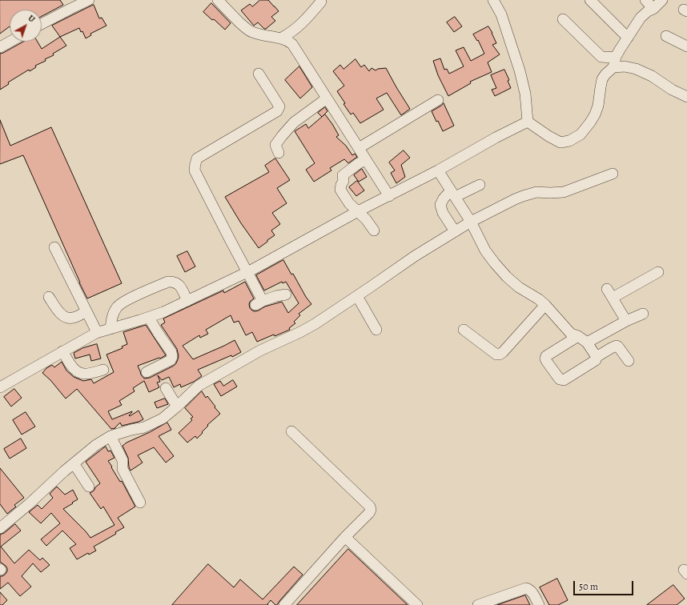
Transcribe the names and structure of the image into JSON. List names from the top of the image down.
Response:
{
  "scale_bar": "50 m",
  "north": "top right"
}
